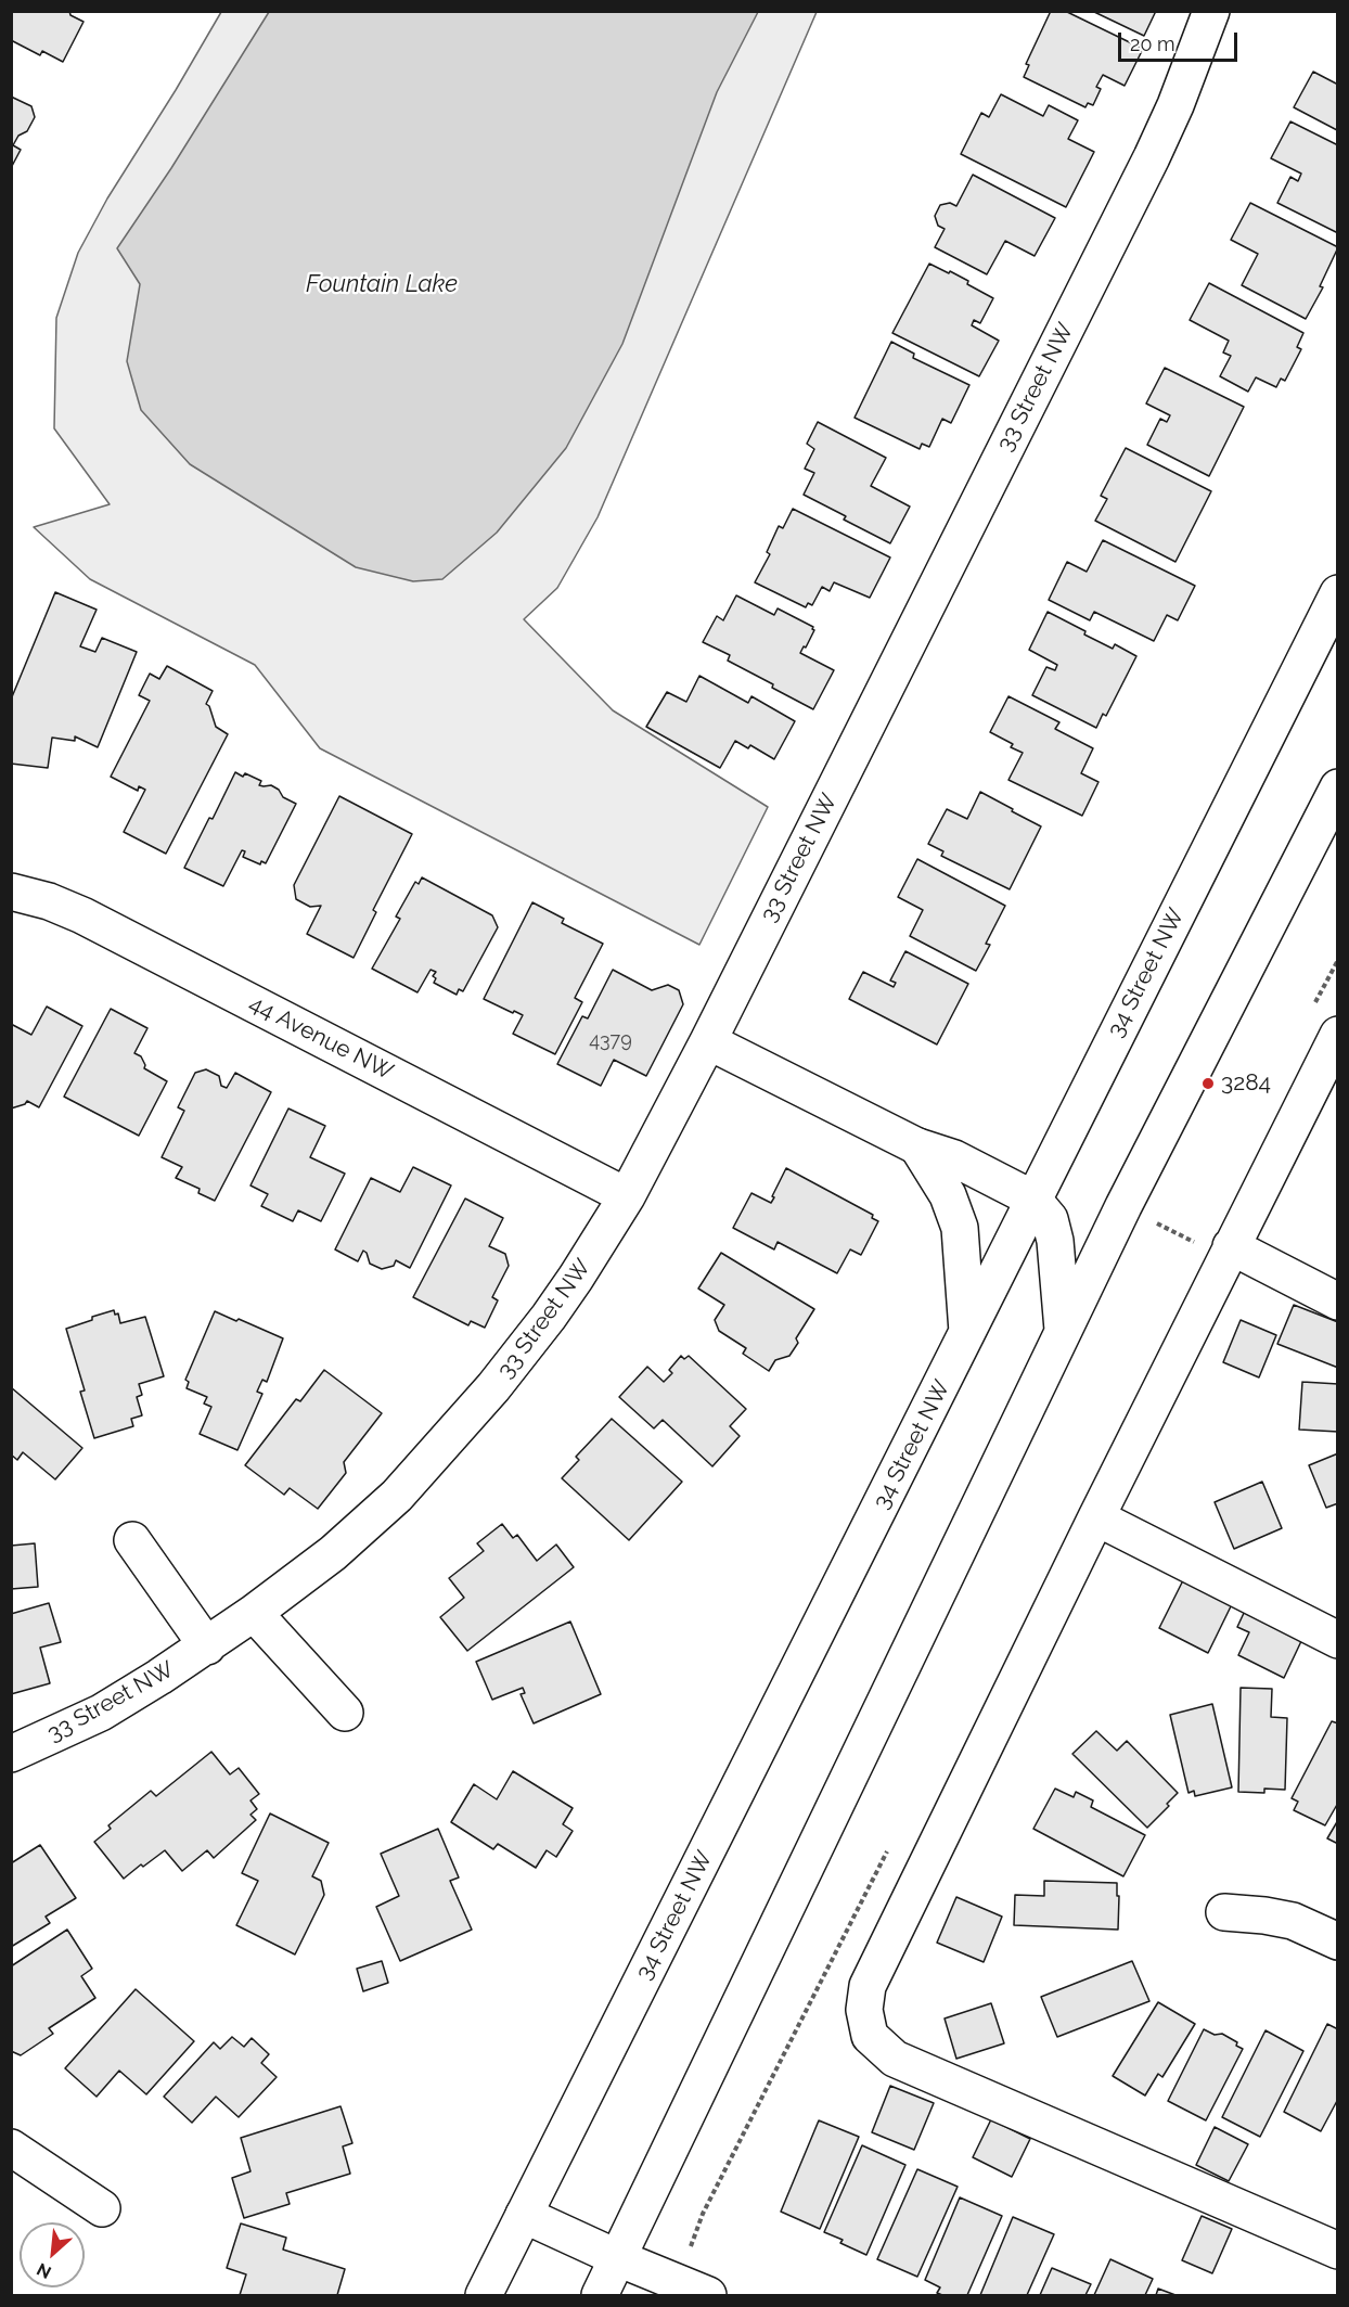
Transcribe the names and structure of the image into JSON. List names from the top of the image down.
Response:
{
  "streets": {
    "main road": ["33 Street NW", "34 Street NW", "44 Avenue NW"]
  },
  "crossings": [
    ["33 Street NW", "44 Avenue NW"]
  ],
  "water": ["Fountain Lake"],
  "places": ["3284"],
  "house_numbers": ["4379"],
  "scale_bar": "20 m",
  "north": "bottom left"
}
